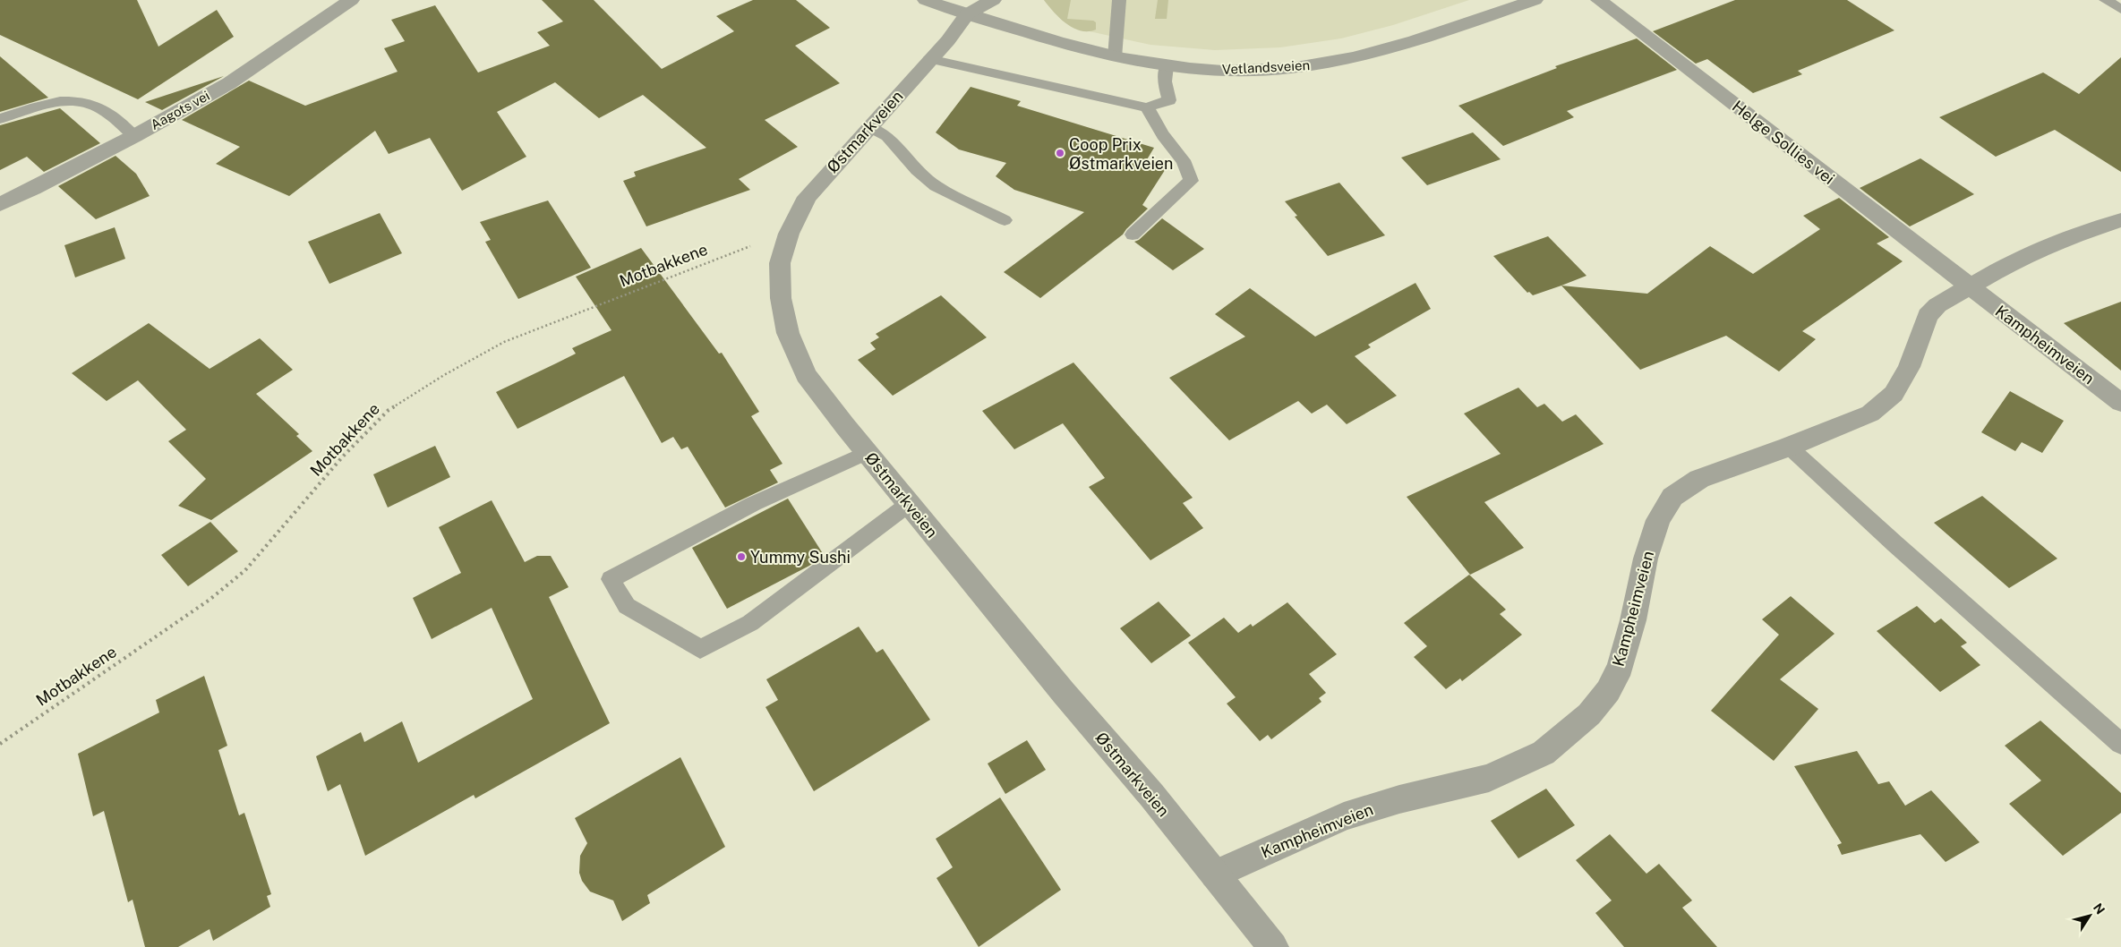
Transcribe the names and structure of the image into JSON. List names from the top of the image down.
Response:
{
  "streets": {
    "street": [
      "Vetlandsveien",
      "Aagots vei",
      "Østmarkveien",
      "Helge Sollies vei",
      "Kampheimveien"
    ],
    "path": ["Motbakkene"]
  },
  "crossings": [
    ["Vetlandsveien", "Østmarkveien"],
    ["Østmarkveien", "Motbakkene"],
    ["Østmarkveien", "Kampheimveien"],
    ["Helge Sollies vei", "Kampheimveien"]
  ],
  "places": ["Coop Prix Østmarkveien", "Yummy Sushi"],
  "north": "top right"
}
